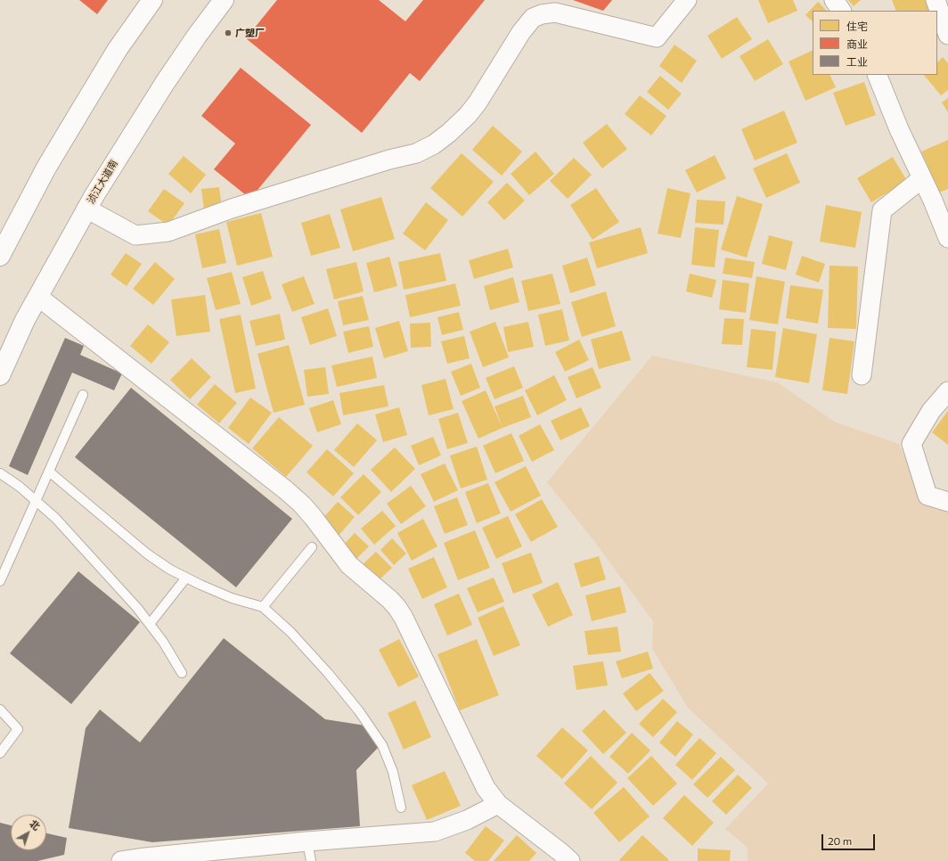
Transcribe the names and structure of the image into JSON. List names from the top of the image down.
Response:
{
  "streets": {
    "main road": ["浈江大道南"]
  },
  "places": ["广塑厂"],
  "legend": ["住宅", "商业", "工业"],
  "scale_bar": "20 m",
  "north": "top right"
}
